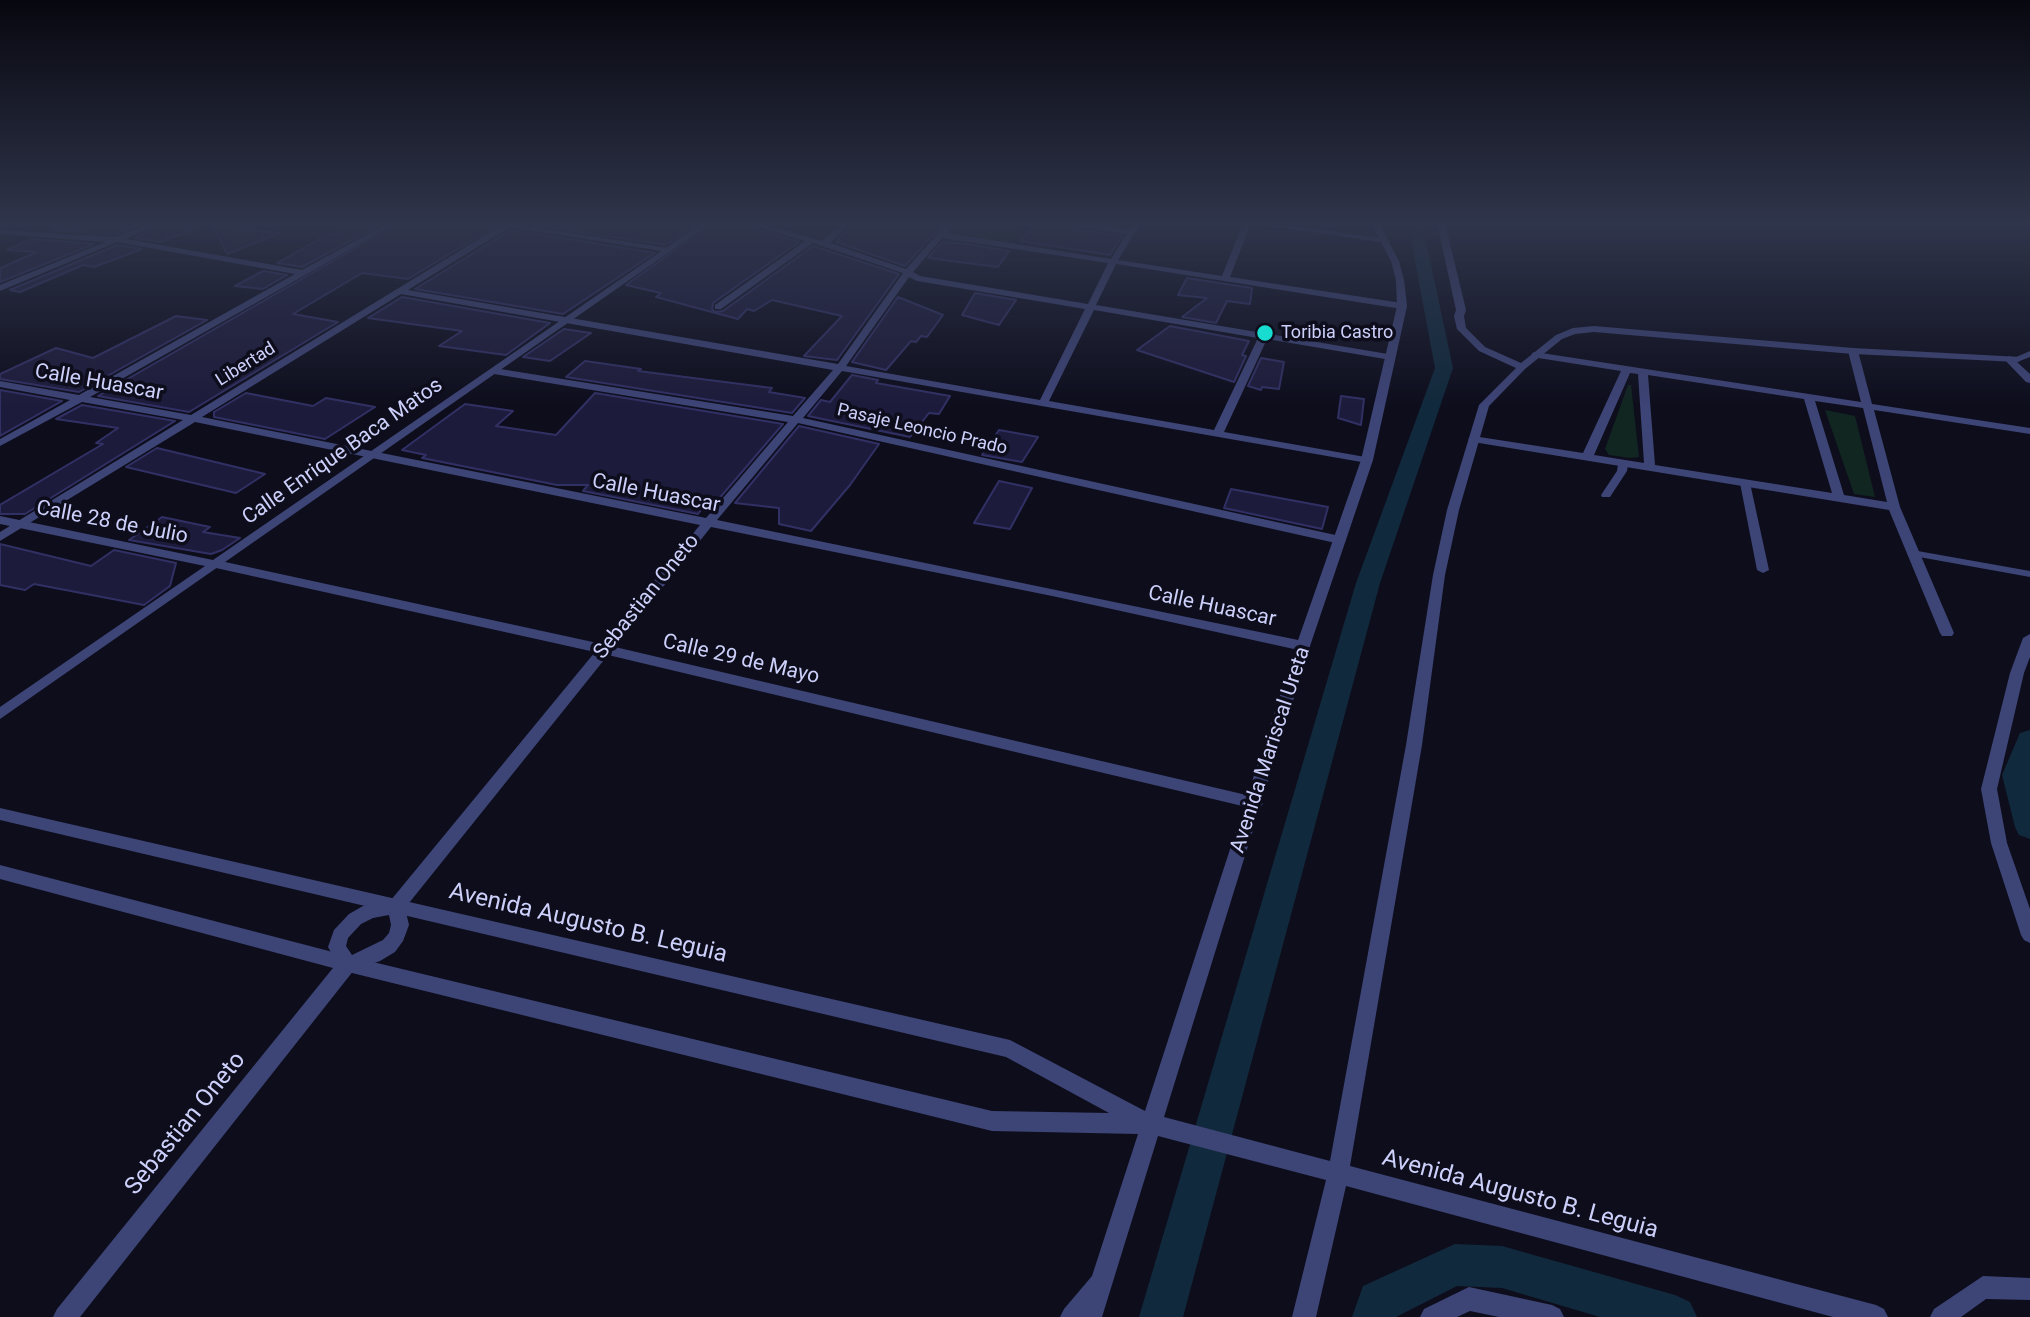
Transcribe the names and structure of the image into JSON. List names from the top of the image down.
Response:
{
  "streets": {
    "street": [
      "Libertad",
      "Calle Huascar",
      "Pasaje Leoncio Prado",
      "Calle Enrique Baca Matos",
      "Calle 28 de Julio",
      "Sebastian Oneto",
      "Calle 29 de Mayo",
      "Avenida Mariscal Ureta",
      "Avenida Augusto B. Leguia"
    ]
  },
  "crossings": [
    ["Libertad", "Calle Huascar"],
    ["Libertad", "Calle 28 de Julio"],
    ["Calle Huascar", "Calle Enrique Baca Matos"],
    ["Calle Huascar", "Sebastian Oneto"],
    ["Calle Huascar", "Avenida Mariscal Ureta"],
    ["Pasaje Leoncio Prado", "Calle Enrique Baca Matos"],
    ["Pasaje Leoncio Prado", "Sebastian Oneto"],
    ["Pasaje Leoncio Prado", "Avenida Mariscal Ureta"],
    ["Calle Enrique Baca Matos", "Calle 28 de Julio"],
    ["Calle Enrique Baca Matos", "Calle 29 de Mayo"],
    ["Calle 28 de Julio", "Calle 29 de Mayo"],
    ["Sebastian Oneto", "Calle 29 de Mayo"],
    ["Sebastian Oneto", "Avenida Augusto B. Leguia"],
    ["Calle 29 de Mayo", "Avenida Mariscal Ureta"],
    ["Avenida Mariscal Ureta", "Avenida Augusto B. Leguia"]
  ],
  "places": ["Toribia Castro"]
}
